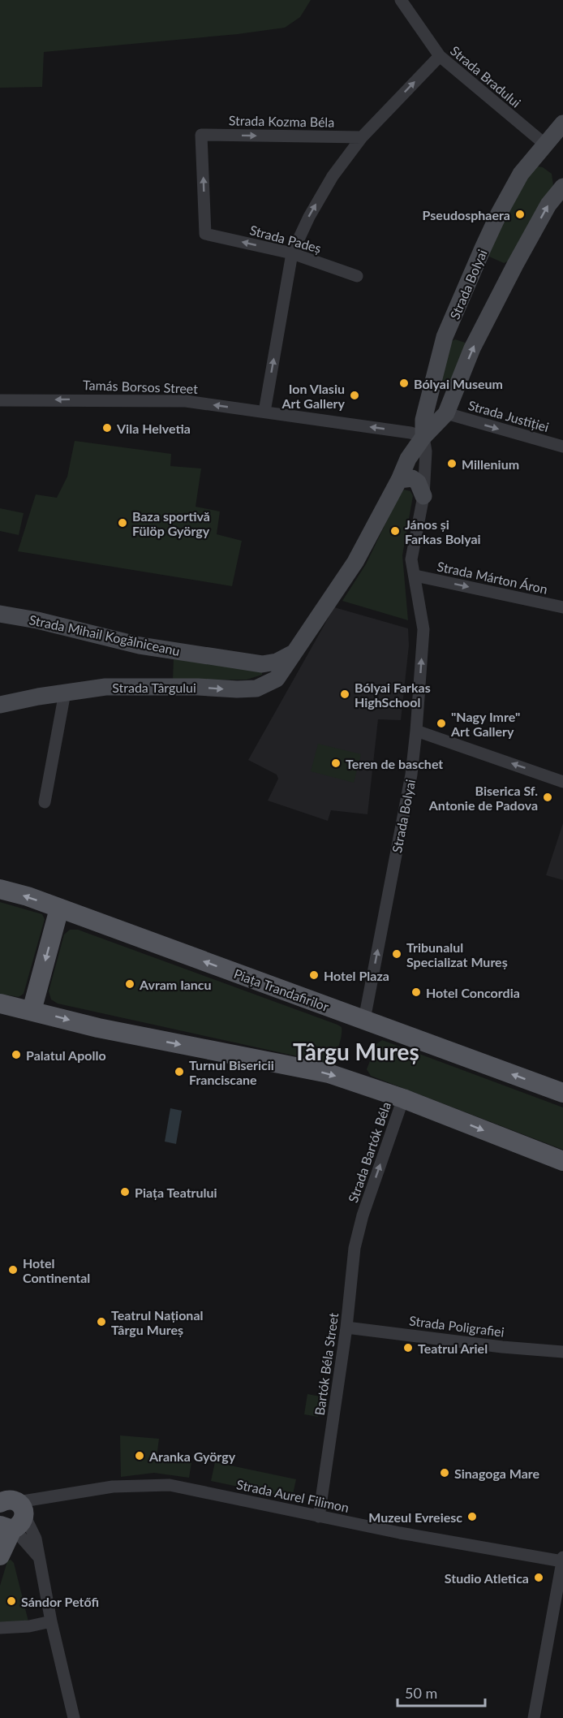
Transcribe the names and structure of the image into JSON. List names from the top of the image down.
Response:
{
  "streets": {
    "main road": ["Piața Trandafirilor"],
    "street": [
      "Strada Bradului",
      "Strada Kozma Béla",
      "Strada Padeș",
      "Strada Bolyai",
      "Tamás Borsos Street",
      "Strada Justiției",
      "Strada Márton Áron",
      "Strada Mihail Kogălniceanu",
      "Strada Târgului",
      "Strada Bartók Béla",
      "Strada Poligrafiei",
      "Bartók Béla Street",
      "Strada Aurel Filimon"
    ]
  },
  "crossings": [
    ["Strada Bradului", "Strada Bolyai"],
    ["Strada Kozma Béla", "Strada Padeș"],
    ["Strada Bolyai", "Tamás Borsos Street"],
    ["Strada Bolyai", "Strada Márton Áron"],
    ["Strada Bolyai", "Piața Trandafirilor"],
    ["Strada Mihail Kogălniceanu", "Strada Târgului"],
    ["Strada Bartók Béla", "Bartók Béla Street"],
    ["Strada Poligrafiei", "Bartók Béla Street"],
    ["Bartók Béla Street", "Strada Aurel Filimon"]
  ],
  "one_way": [
    "Strada Padeș",
    "Strada Bolyai",
    "Tamás Borsos Street",
    "Strada Justiției",
    "Strada Márton Áron",
    "Strada Târgului",
    "Strada Bartók Béla"
  ],
  "districts": ["Târgu Mureș"],
  "places": [
    "Pseudosphaera",
    "Bólyai Museum",
    "Ion Vlasiu Art Gallery",
    "Vila Helvetia",
    "Millenium",
    "Baza sportivă Fülöp György",
    "János și Farkas Bolyai",
    "Bólyai Farkas HighSchool",
    "\"Nagy Imre\" Art Gallery",
    "Teren de baschet",
    "Biserica Sf. Antonie de Padova",
    "Tribunalul Specializat Mureș",
    "Hotel Plaza",
    "Avram Iancu",
    "Hotel Concordia",
    "Palatul Apollo",
    "Turnul Bisericii Franciscane",
    "Piața Teatrului",
    "Hotel Continental",
    "Teatrul Național Târgu Mureș",
    "Teatrul Ariel",
    "Aranka György",
    "Sinagoga Mare",
    "Muzeul Evreiesc",
    "Studio Atletica",
    "Sándor Petőfi"
  ],
  "scale_bar": "50 m"
}
